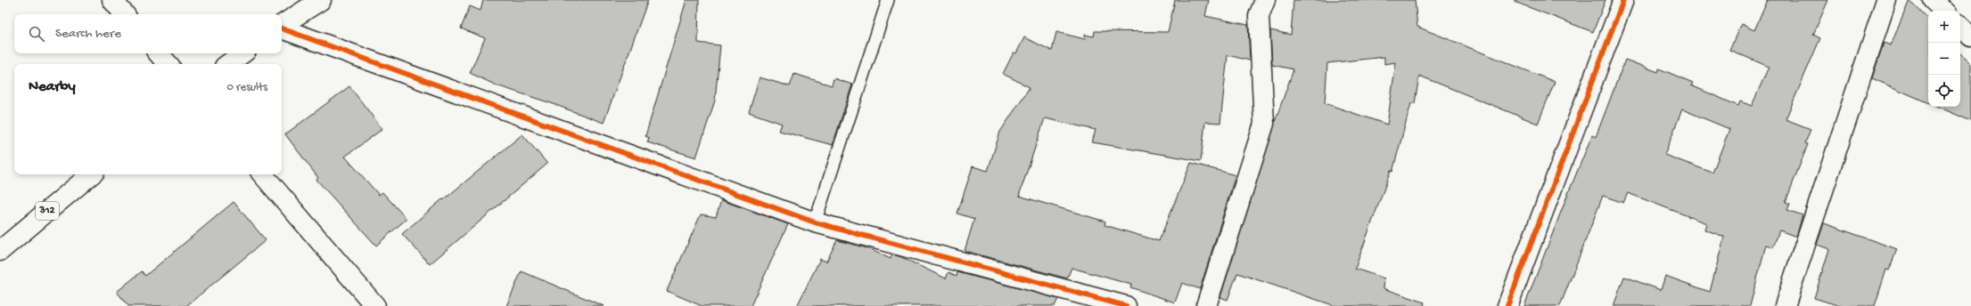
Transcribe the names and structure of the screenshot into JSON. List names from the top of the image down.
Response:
{
  "streets": {
    "main road": ["312"]
  },
  "page": {
    "map_buttons": ["+", "−"],
    "search": "Search here",
    "heading": ["Nearby", "0 results"]
  }
}
